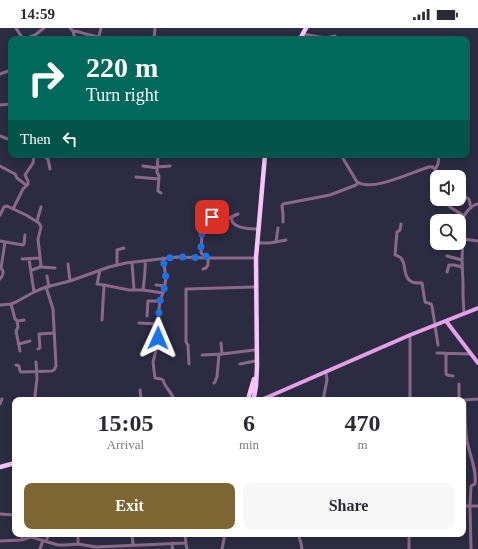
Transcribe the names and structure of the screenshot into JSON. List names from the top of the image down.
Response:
{
  "page": {
    "status": "14:59",
    "turn": ["220 m", "Turn right"],
    "then": "Then",
    "eta": [
      "15:05",
      "Arrival",
      "6",
      "min",
      "470",
      "m"
    ],
    "buttons": ["Exit", "Share"]
  }
}
